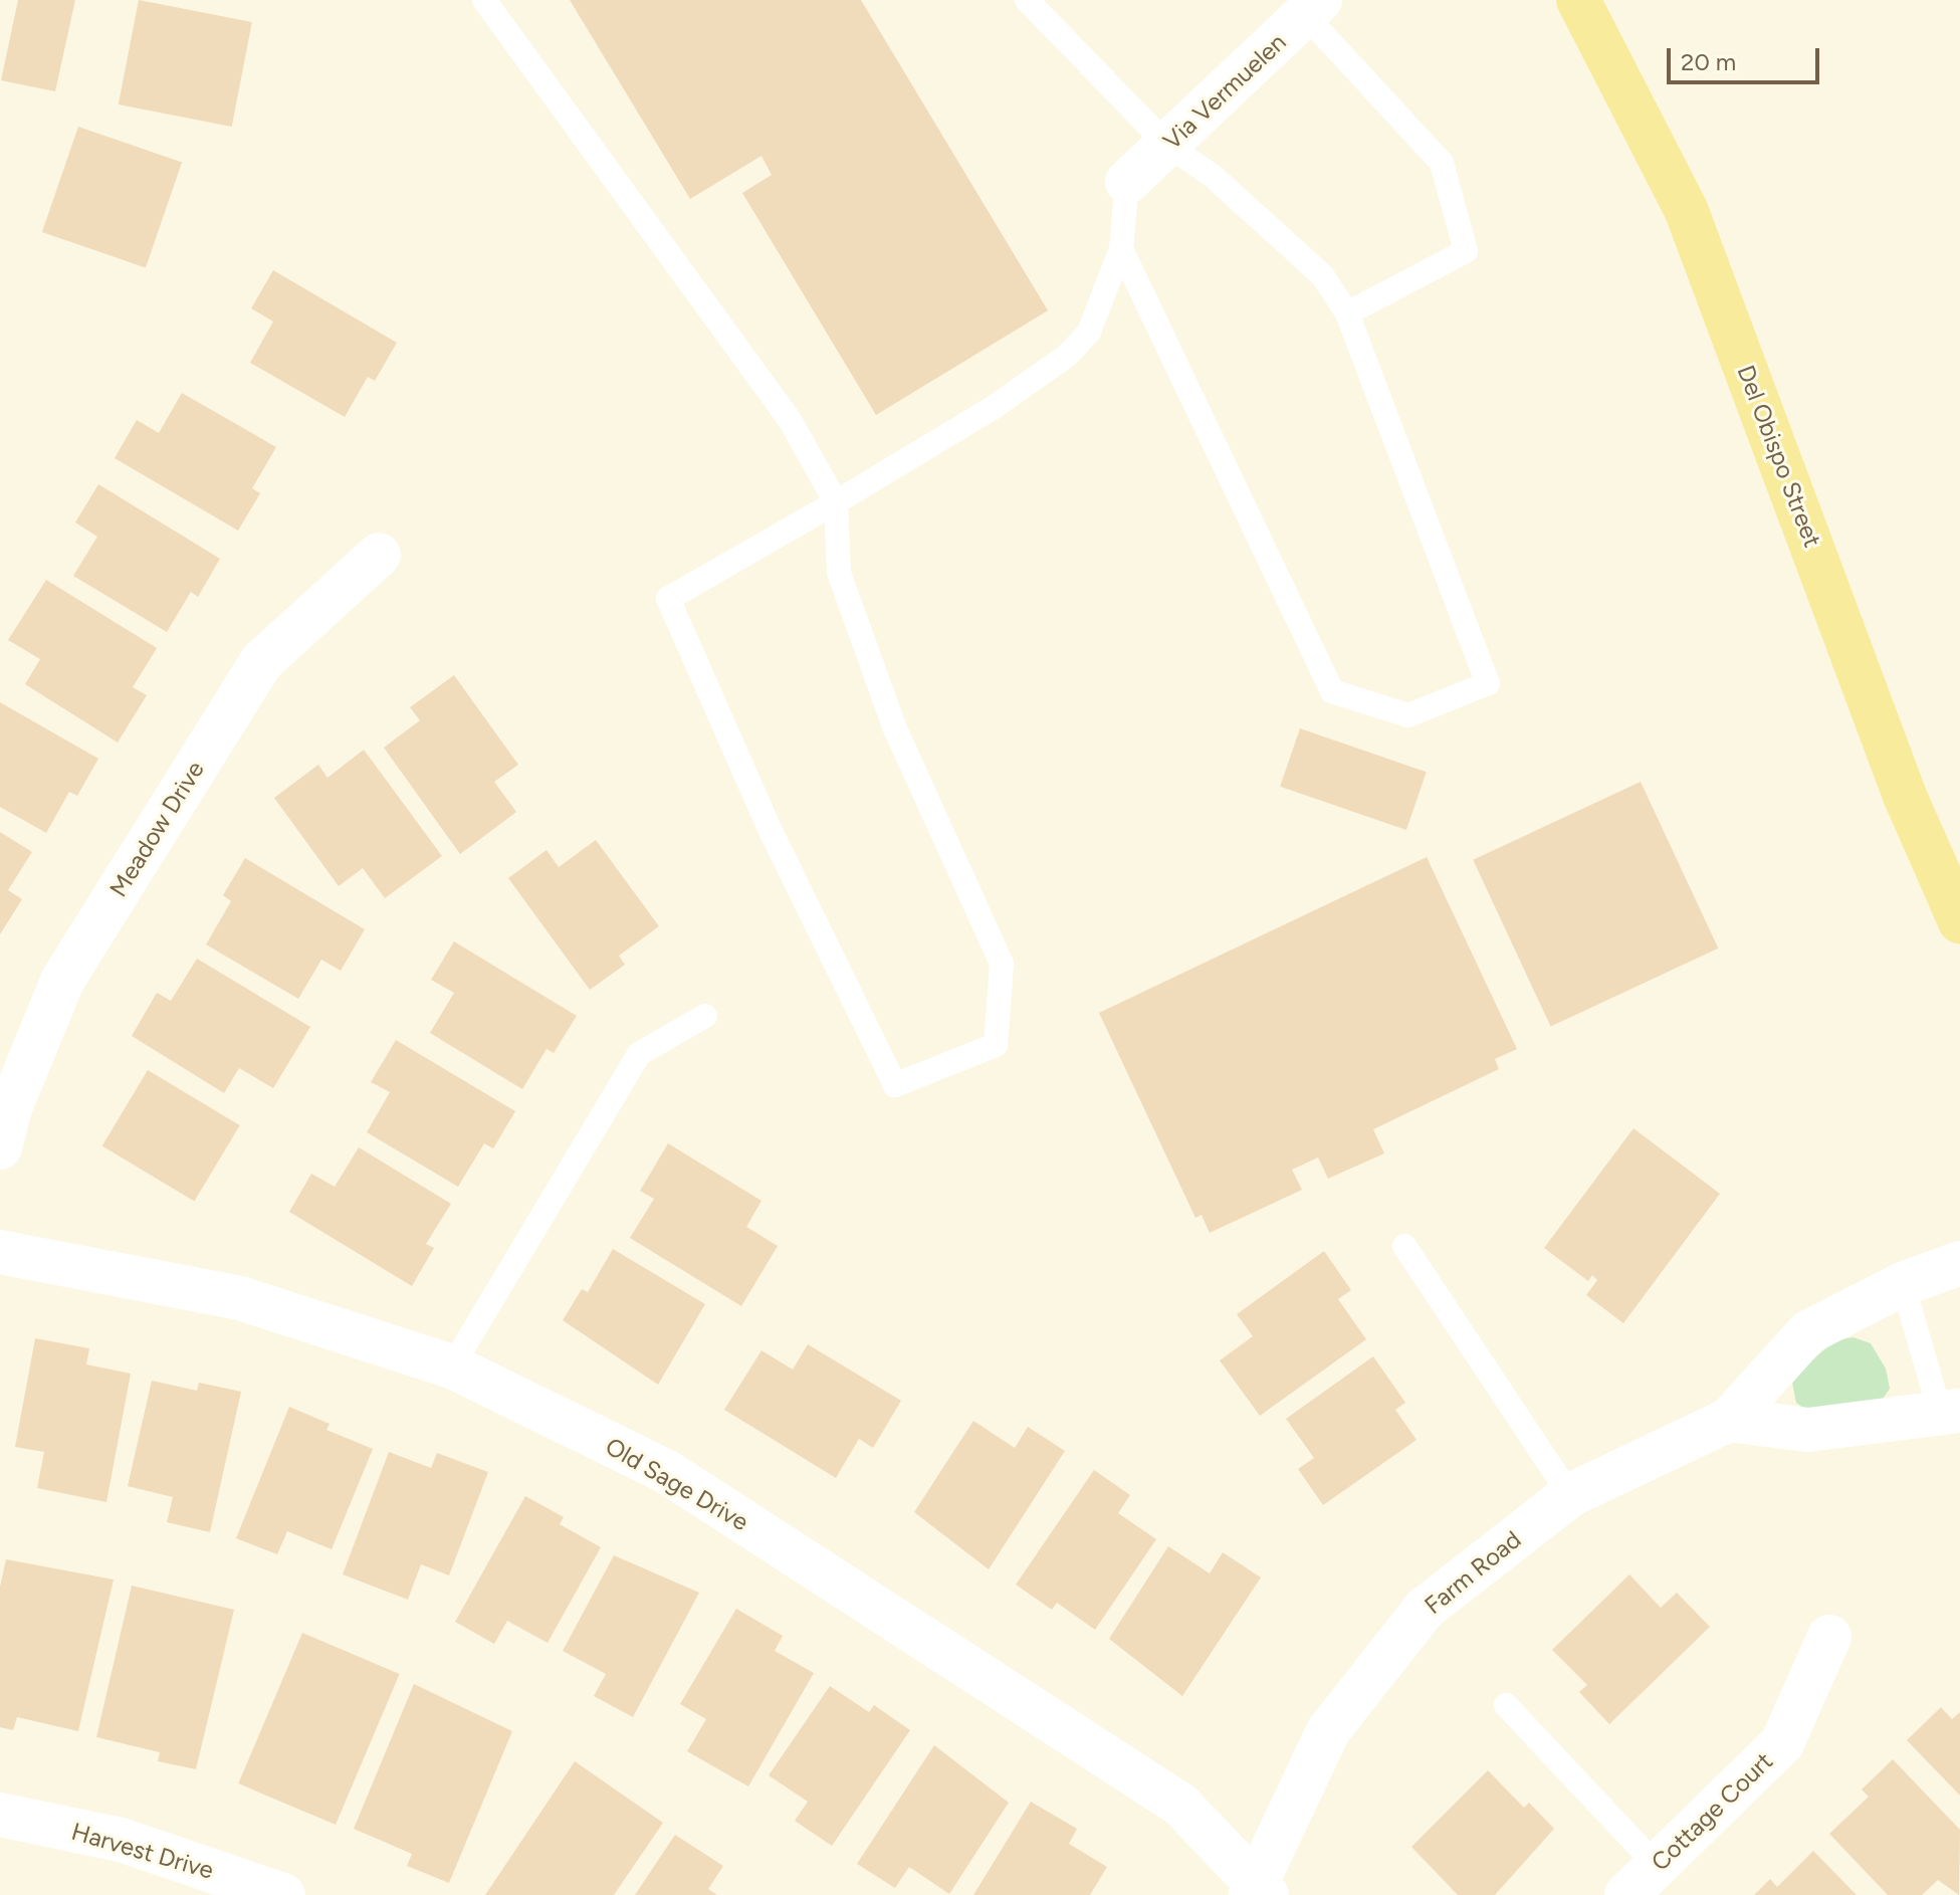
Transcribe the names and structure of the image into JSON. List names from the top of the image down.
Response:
{
  "streets": {
    "main road": ["Del Obispo Street"],
    "street": [
      "Via Vermuelen",
      "Meadow Drive",
      "Old Sage Drive",
      "Farm Road",
      "Cottage Court",
      "Harvest Drive"
    ]
  },
  "crossings": [
    ["Old Sage Drive", "Farm Road"]
  ],
  "scale_bar": "20 m"
}
